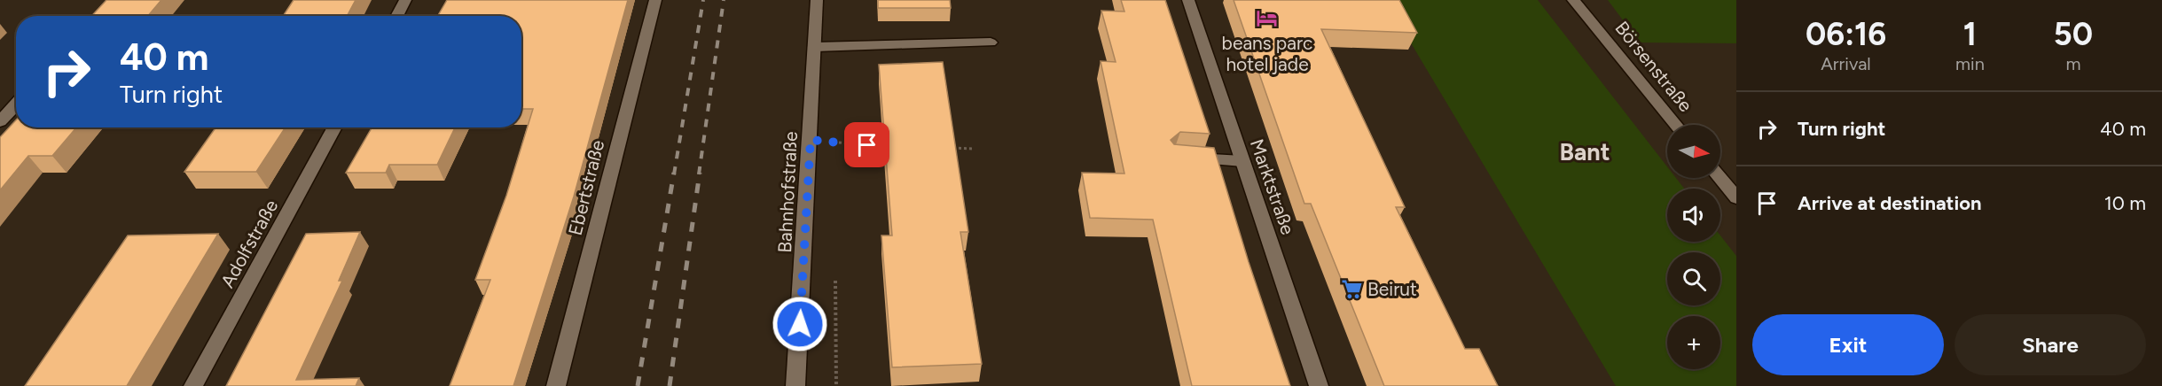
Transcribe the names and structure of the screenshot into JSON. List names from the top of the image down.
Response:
{
  "streets": {
    "street": [
      "Börsenstraße",
      "Marktstraße",
      "Ebertstraße",
      "Bahnhofstraße",
      "Adolfstraße"
    ]
  },
  "districts": ["Bant"],
  "places": {
    "hotel": ["beans parc hotel jade"],
    "supermarket": ["Beirut"]
  },
  "north": "right",
  "page": {
    "eta": [
      "06:16",
      "Arrival",
      "1",
      "min",
      "50",
      "m"
    ],
    "turn": ["40 m", "Turn right"],
    "list": [
      {
        "name": "Turn right",
        "value": "40 m"
      },
      {
        "name": "Arrive at destination",
        "value": "10 m"
      }
    ],
    "map_buttons": "+",
    "buttons": ["Exit", "Share"]
  }
}
